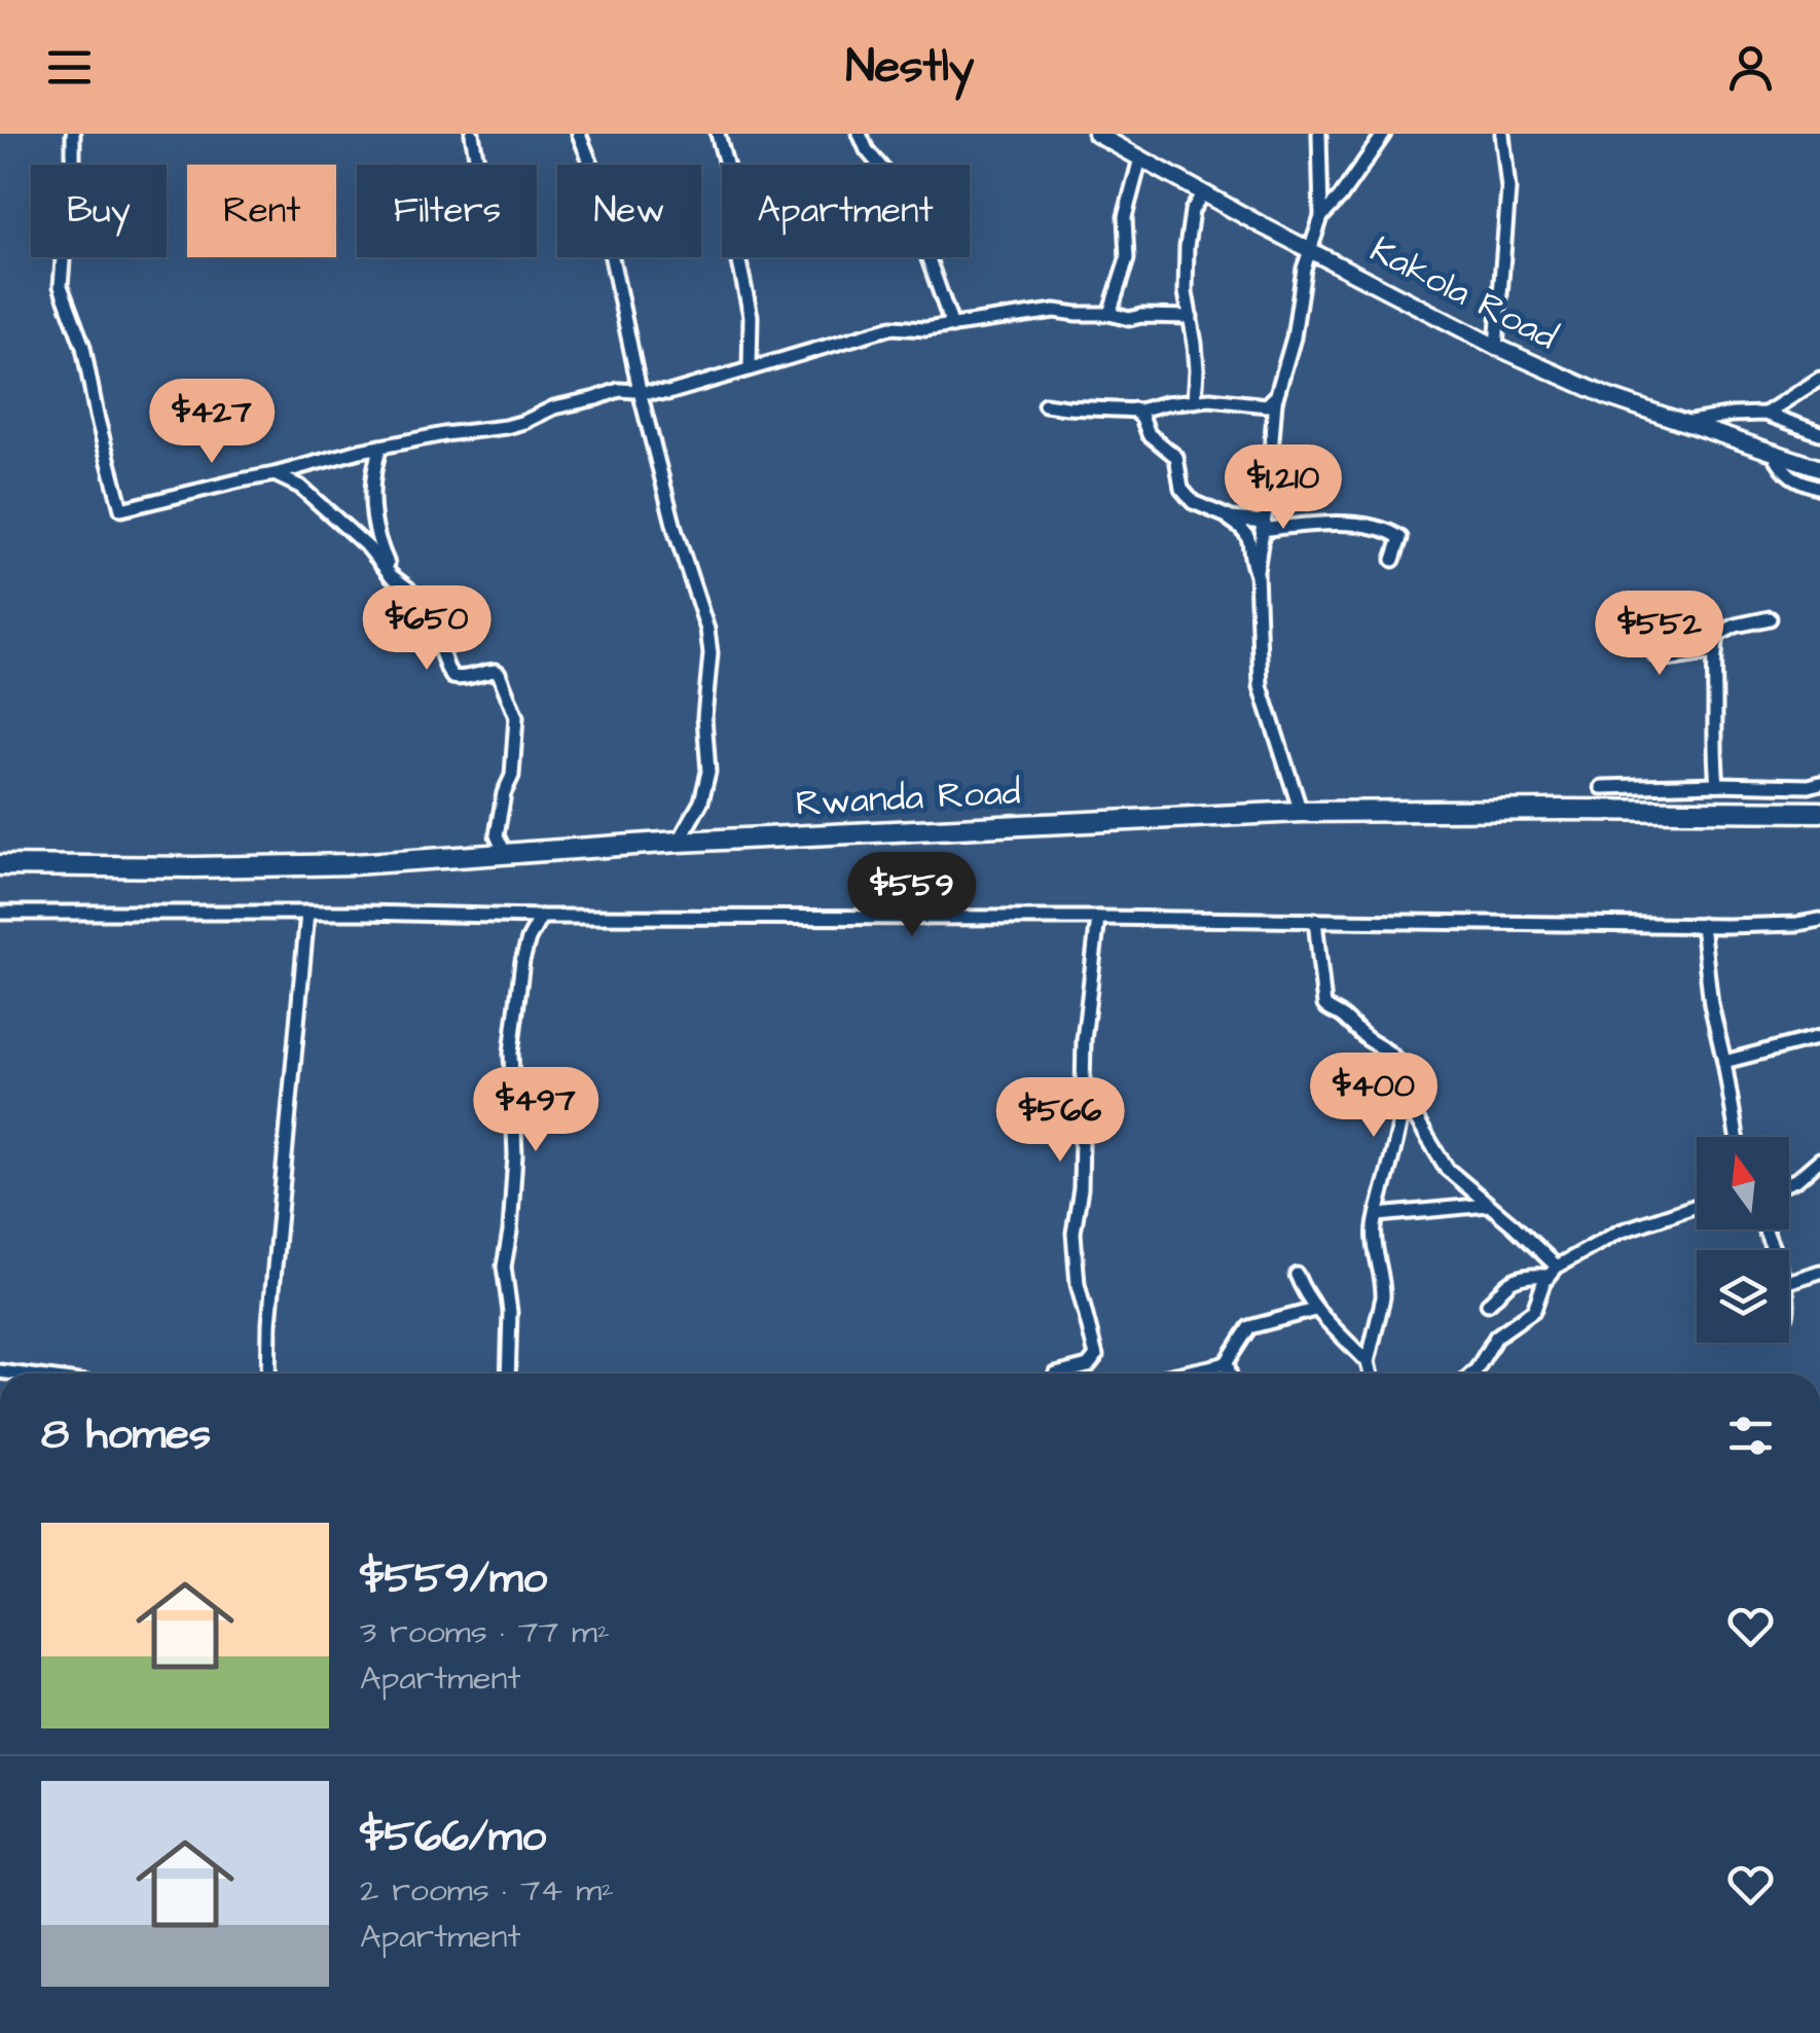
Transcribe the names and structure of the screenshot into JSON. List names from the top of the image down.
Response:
{
  "streets": {
    "highway": ["Rwanda Road"],
    "main road": ["Kakola Road"]
  },
  "north": "top",
  "page": {
    "header": "Nestly",
    "chip": [
      "Buy",
      "Rent",
      "Filters",
      "New",
      "Apartment"
    ],
    "price": [
      "$427",
      "$1,210",
      "$650",
      "$552",
      "$559",
      "$400",
      "$497",
      "$566"
    ],
    "heading": "8 homes",
    "list": [
      {
        "name": "$559/mo",
        "note": "3 rooms · 77 m² · Apartment"
      },
      {
        "name": "$566/mo",
        "note": "2 rooms · 74 m² · Apartment"
      }
    ]
  }
}
